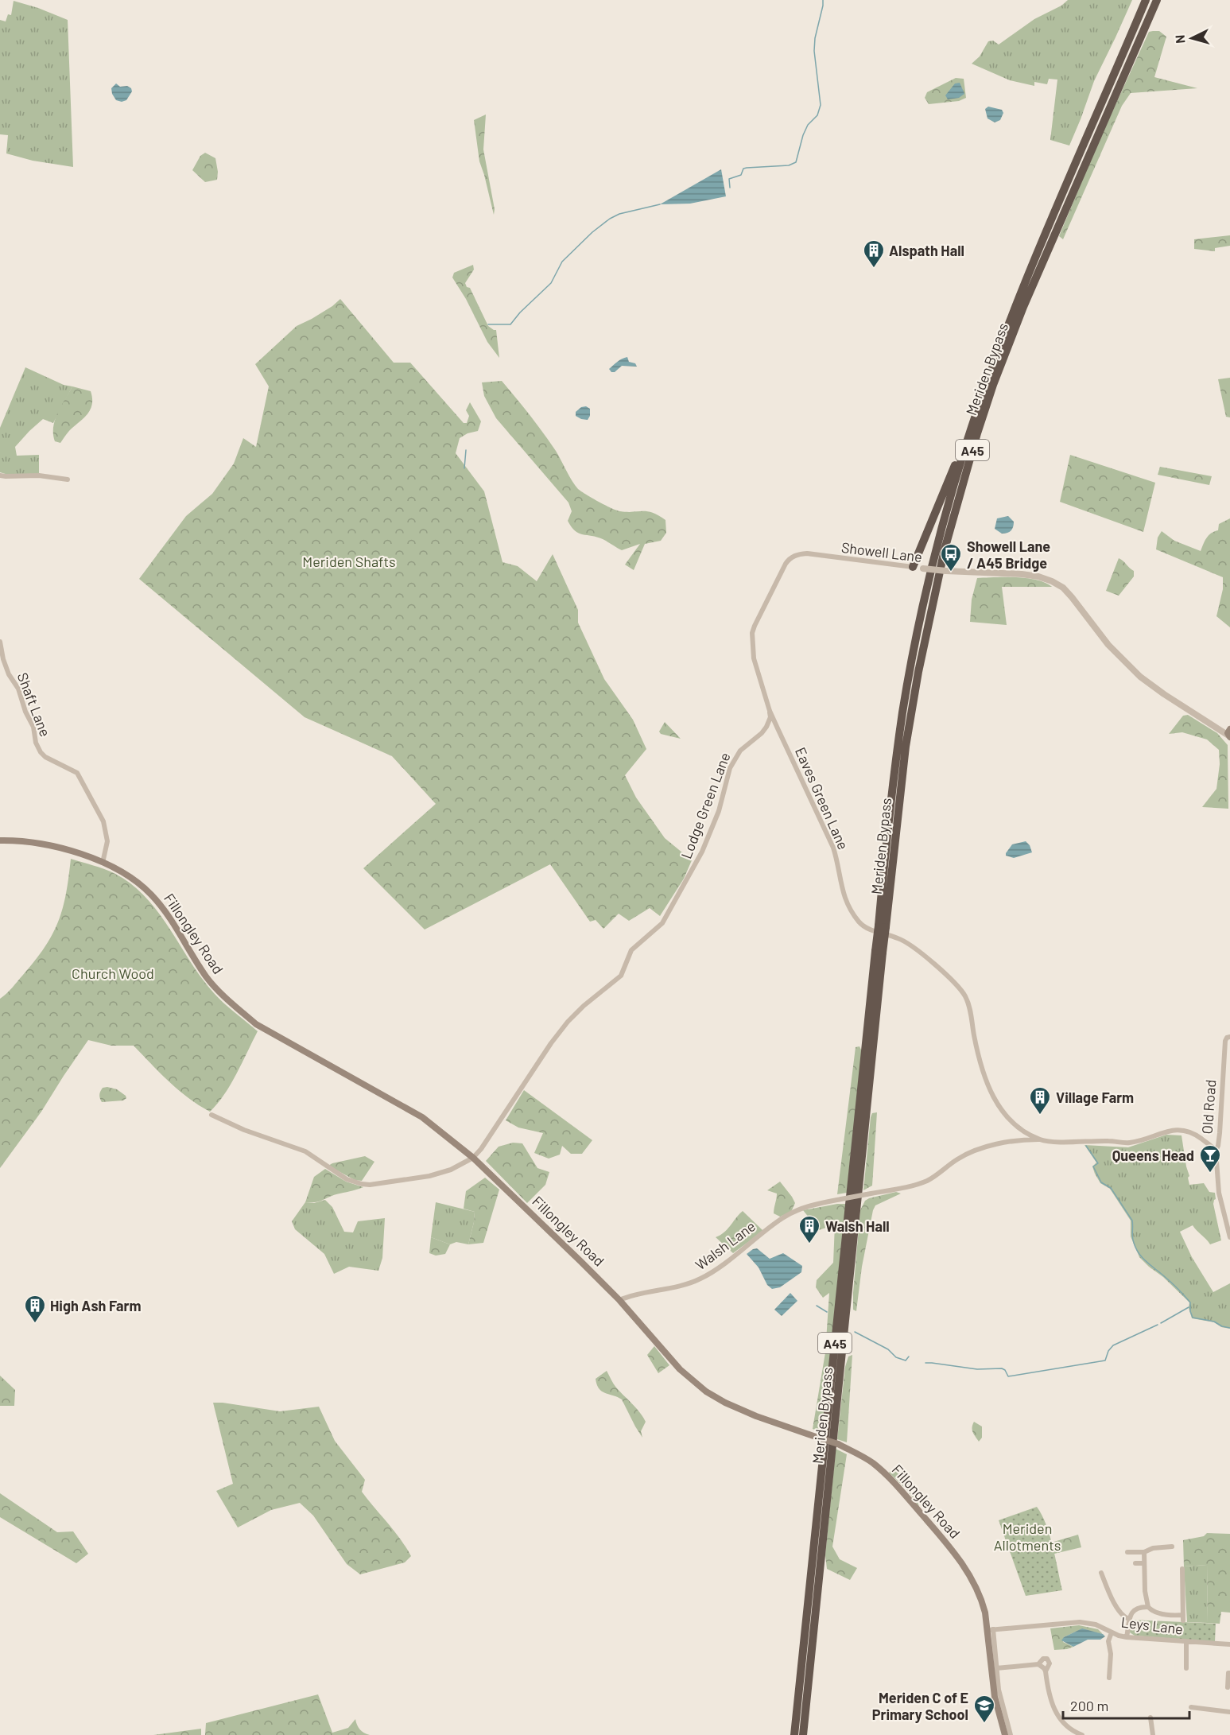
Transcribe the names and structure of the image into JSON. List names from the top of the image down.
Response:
{
  "streets": {
    "highway": ["Meriden Bypass", "A45"],
    "main road": ["Fillongley Road"],
    "street": [
      "Showell Lane",
      "Shaft Lane",
      "Eaves Green Lane",
      "Lodge Green Lane",
      "Old Road",
      "Walsh Lane",
      "Leys Lane"
    ]
  },
  "crossings": [
    ["Showell Lane", "Eaves Green Lane"],
    ["Shaft Lane", "Fillongley Road"],
    ["Eaves Green Lane", "Old Road"],
    ["Lodge Green Lane", "Fillongley Road"],
    ["Fillongley Road", "Walsh Lane"],
    ["Fillongley Road", "Leys Lane"]
  ],
  "parks": ["Meriden Shafts", "Church Wood", "Meriden Allotments"],
  "places": {
    "building": [
      "Alspath Hall",
      "Village Farm",
      "Walsh Hall",
      "High Ash Farm"
    ],
    "bus stop": ["Showell Lane / A45 Bridge"],
    "bar": ["Queens Head"],
    "school or university": ["Meriden C of E Primary School"]
  },
  "scale_bar": "200 m",
  "north": "left"
}
